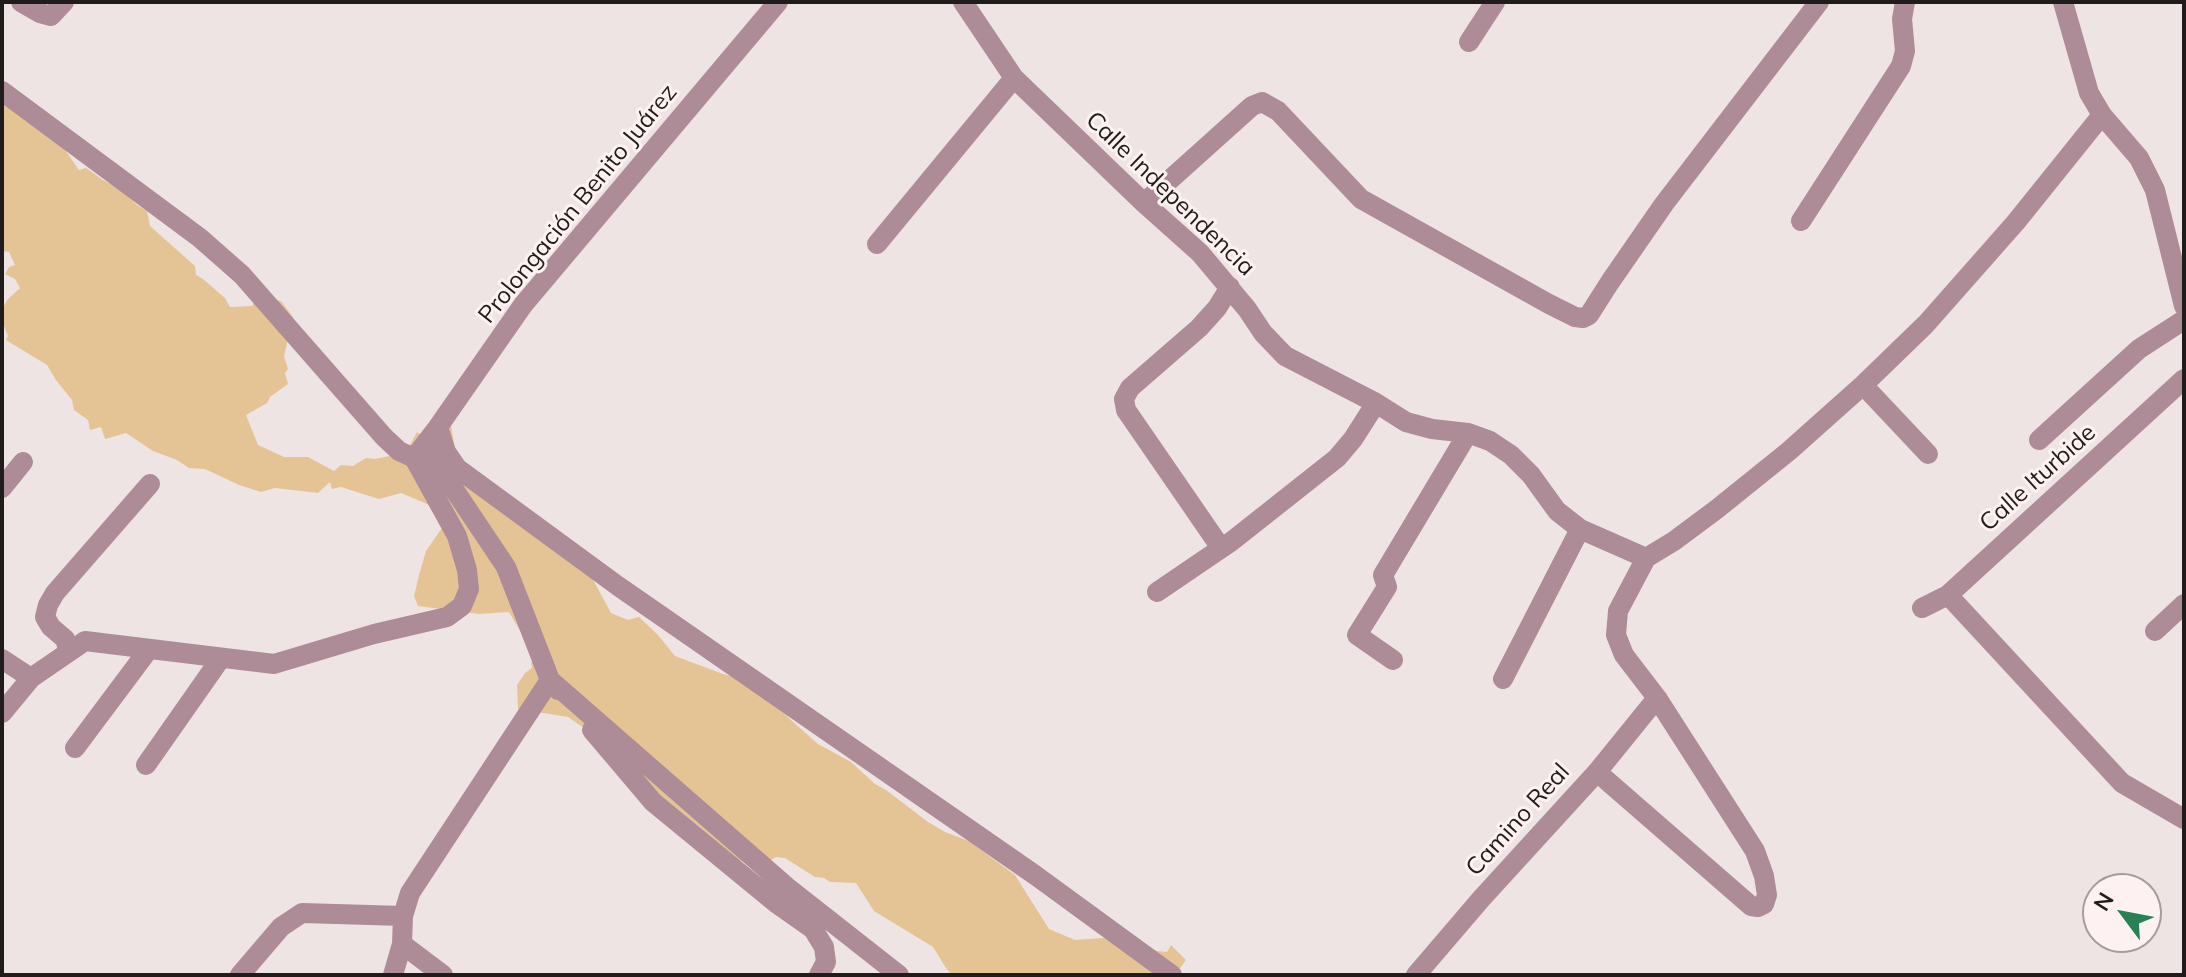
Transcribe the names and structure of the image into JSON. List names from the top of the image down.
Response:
{
  "streets": {
    "street": [
      "Calle Independencia",
      "Prolongación Benito Juárez",
      "Calle Iturbide",
      "Camino Real"
    ]
  },
  "north": "top left"
}
